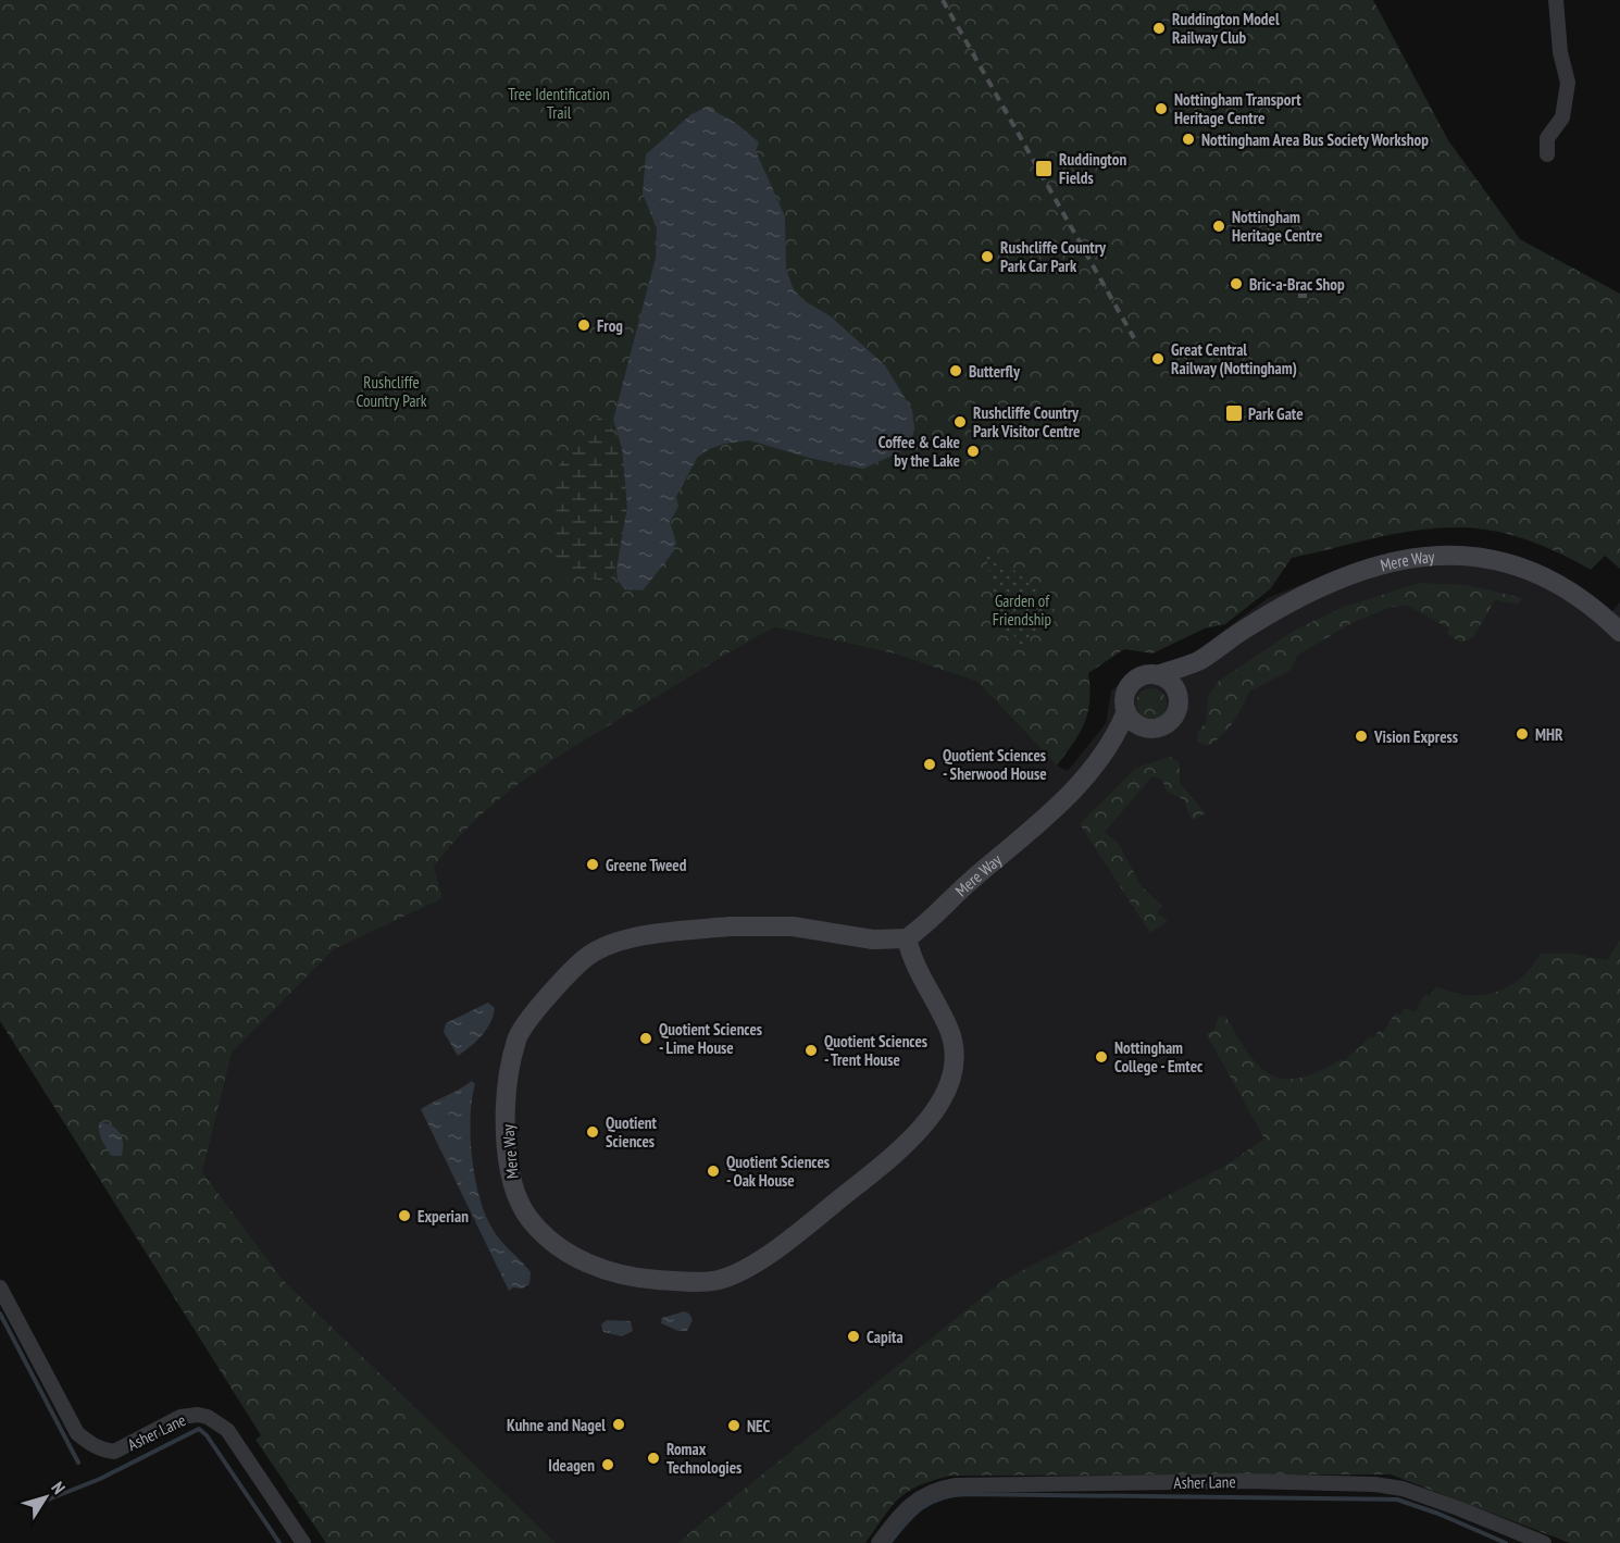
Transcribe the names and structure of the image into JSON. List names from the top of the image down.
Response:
{
  "streets": {
    "street": ["Mere Way", "Asher Lane"]
  },
  "parks": ["Tree Identification Trail", "Rushcliffe Country Park", "Garden of Friendship"],
  "places": {
    "other": [
      "Ruddington Model Railway Club",
      "Nottingham Transport Heritage Centre",
      "Nottingham Area Bus Society Workshop",
      "Nottingham Heritage Centre",
      "Rushcliffe Country Park Car Park",
      "Bric-a-Brac Shop",
      "Frog",
      "Great Central Railway (Nottingham)",
      "Butterfly",
      "Rushcliffe Country Park Visitor Centre",
      "Coffee & Cake by the Lake",
      "MHR",
      "Vision Express",
      "Quotient Sciences - Sherwood House",
      "Greene Tweed",
      "Quotient Sciences - Lime House",
      "Quotient Sciences - Trent House",
      "Nottingham College - Emtec",
      "Quotient Sciences",
      "Quotient Sciences - Oak House",
      "Experian",
      "Capita",
      "Kuhne and Nagel",
      "NEC",
      "Romax Technologies",
      "Ideagen"
    ],
    "transit": ["Ruddington Fields", "Park Gate"]
  },
  "north": "top right"
}
